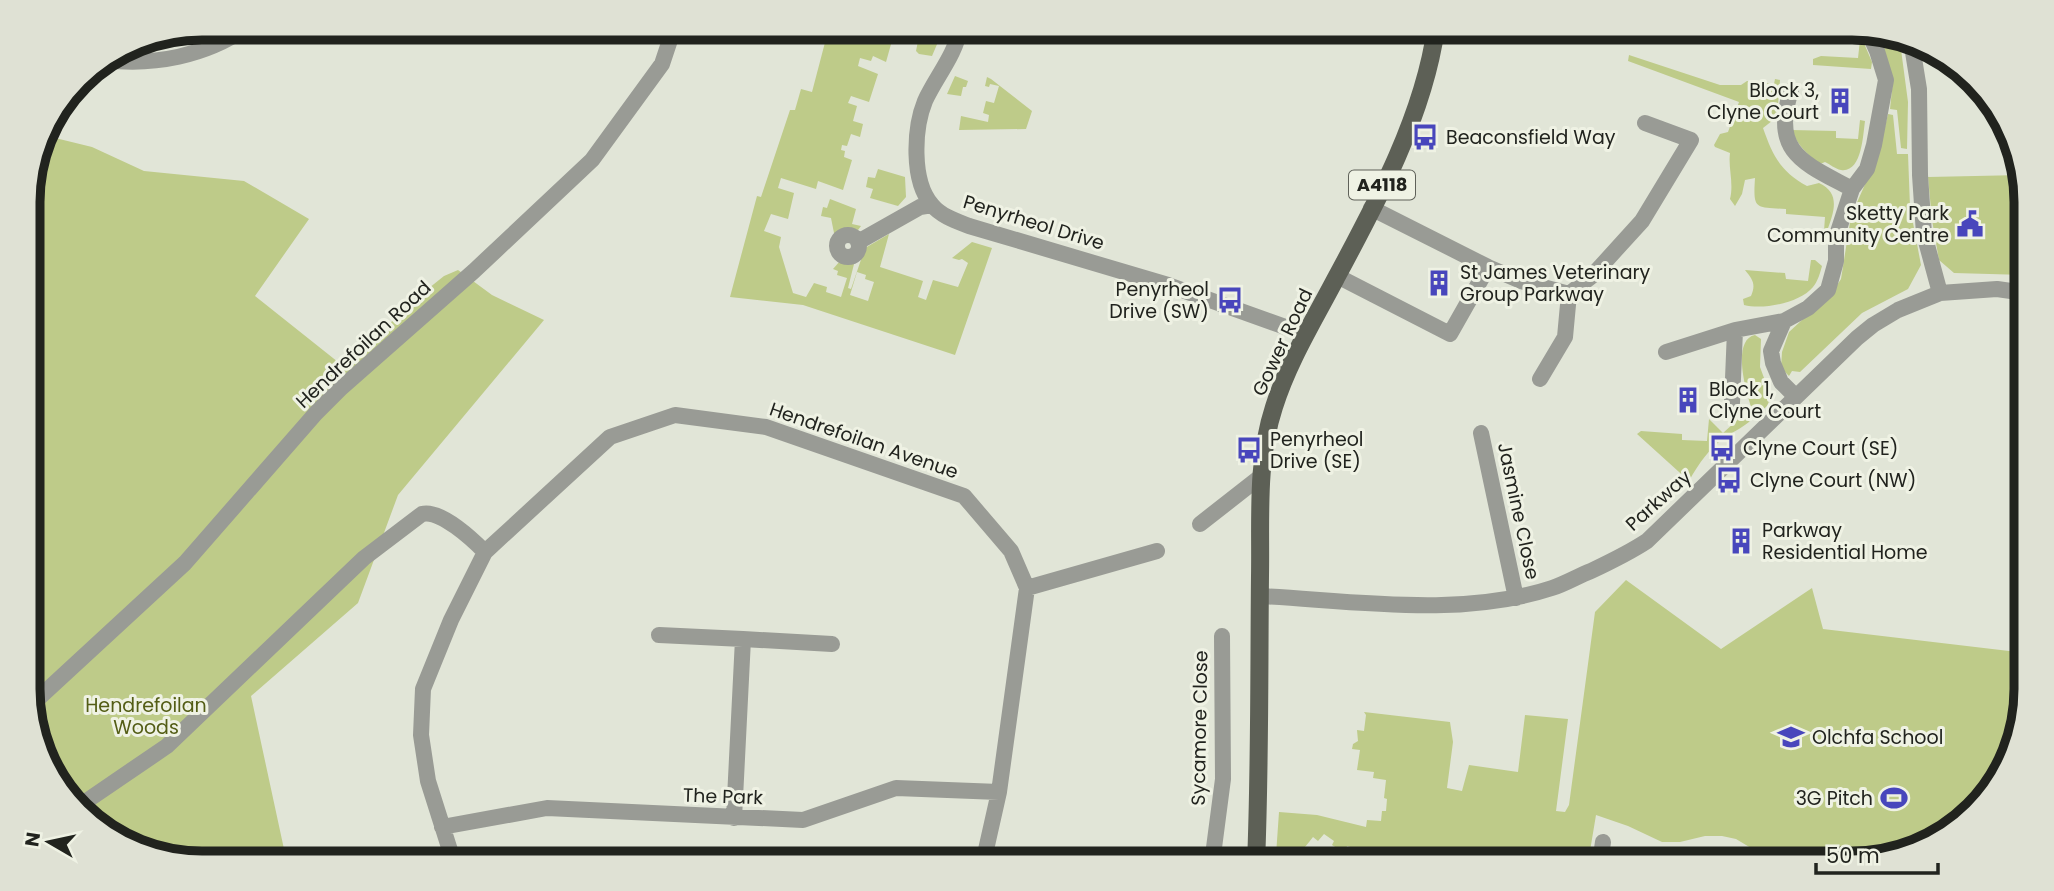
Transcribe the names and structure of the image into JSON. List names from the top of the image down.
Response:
{
  "streets": {
    "main road": ["A4118", "Gower Road"],
    "street": [
      "Penyrheol Drive",
      "Hendrefoilan Road",
      "Hendrefoilan Avenue",
      "Parkway",
      "Jasmine Close",
      "Sycamore Close",
      "The Park"
    ]
  },
  "crossings": [
    ["Penyrheol Drive", "Gower Road"],
    ["Gower Road", "Parkway"],
    ["Hendrefoilan Avenue", "The Park"],
    ["Parkway", "Jasmine Close"]
  ],
  "parks": ["Hendrefoilan Woods"],
  "places": {
    "building": [
      "Block 3, Clyne Court",
      "St James Veterinary Group Parkway",
      "Block 1, Clyne Court",
      "Parkway Residential Home"
    ],
    "bus stop": [
      "Beaconsfield Way",
      "Penyrheol Drive (SW)",
      "Clyne Court (SE)",
      "Penyrheol Drive (SE)",
      "Clyne Court (NW)"
    ],
    "public building": ["Sketty Park Community Centre"],
    "school or university": ["Olchfa School"],
    "sports": ["3G Pitch"]
  },
  "scale_bar": "50 m",
  "north": "left"
}
